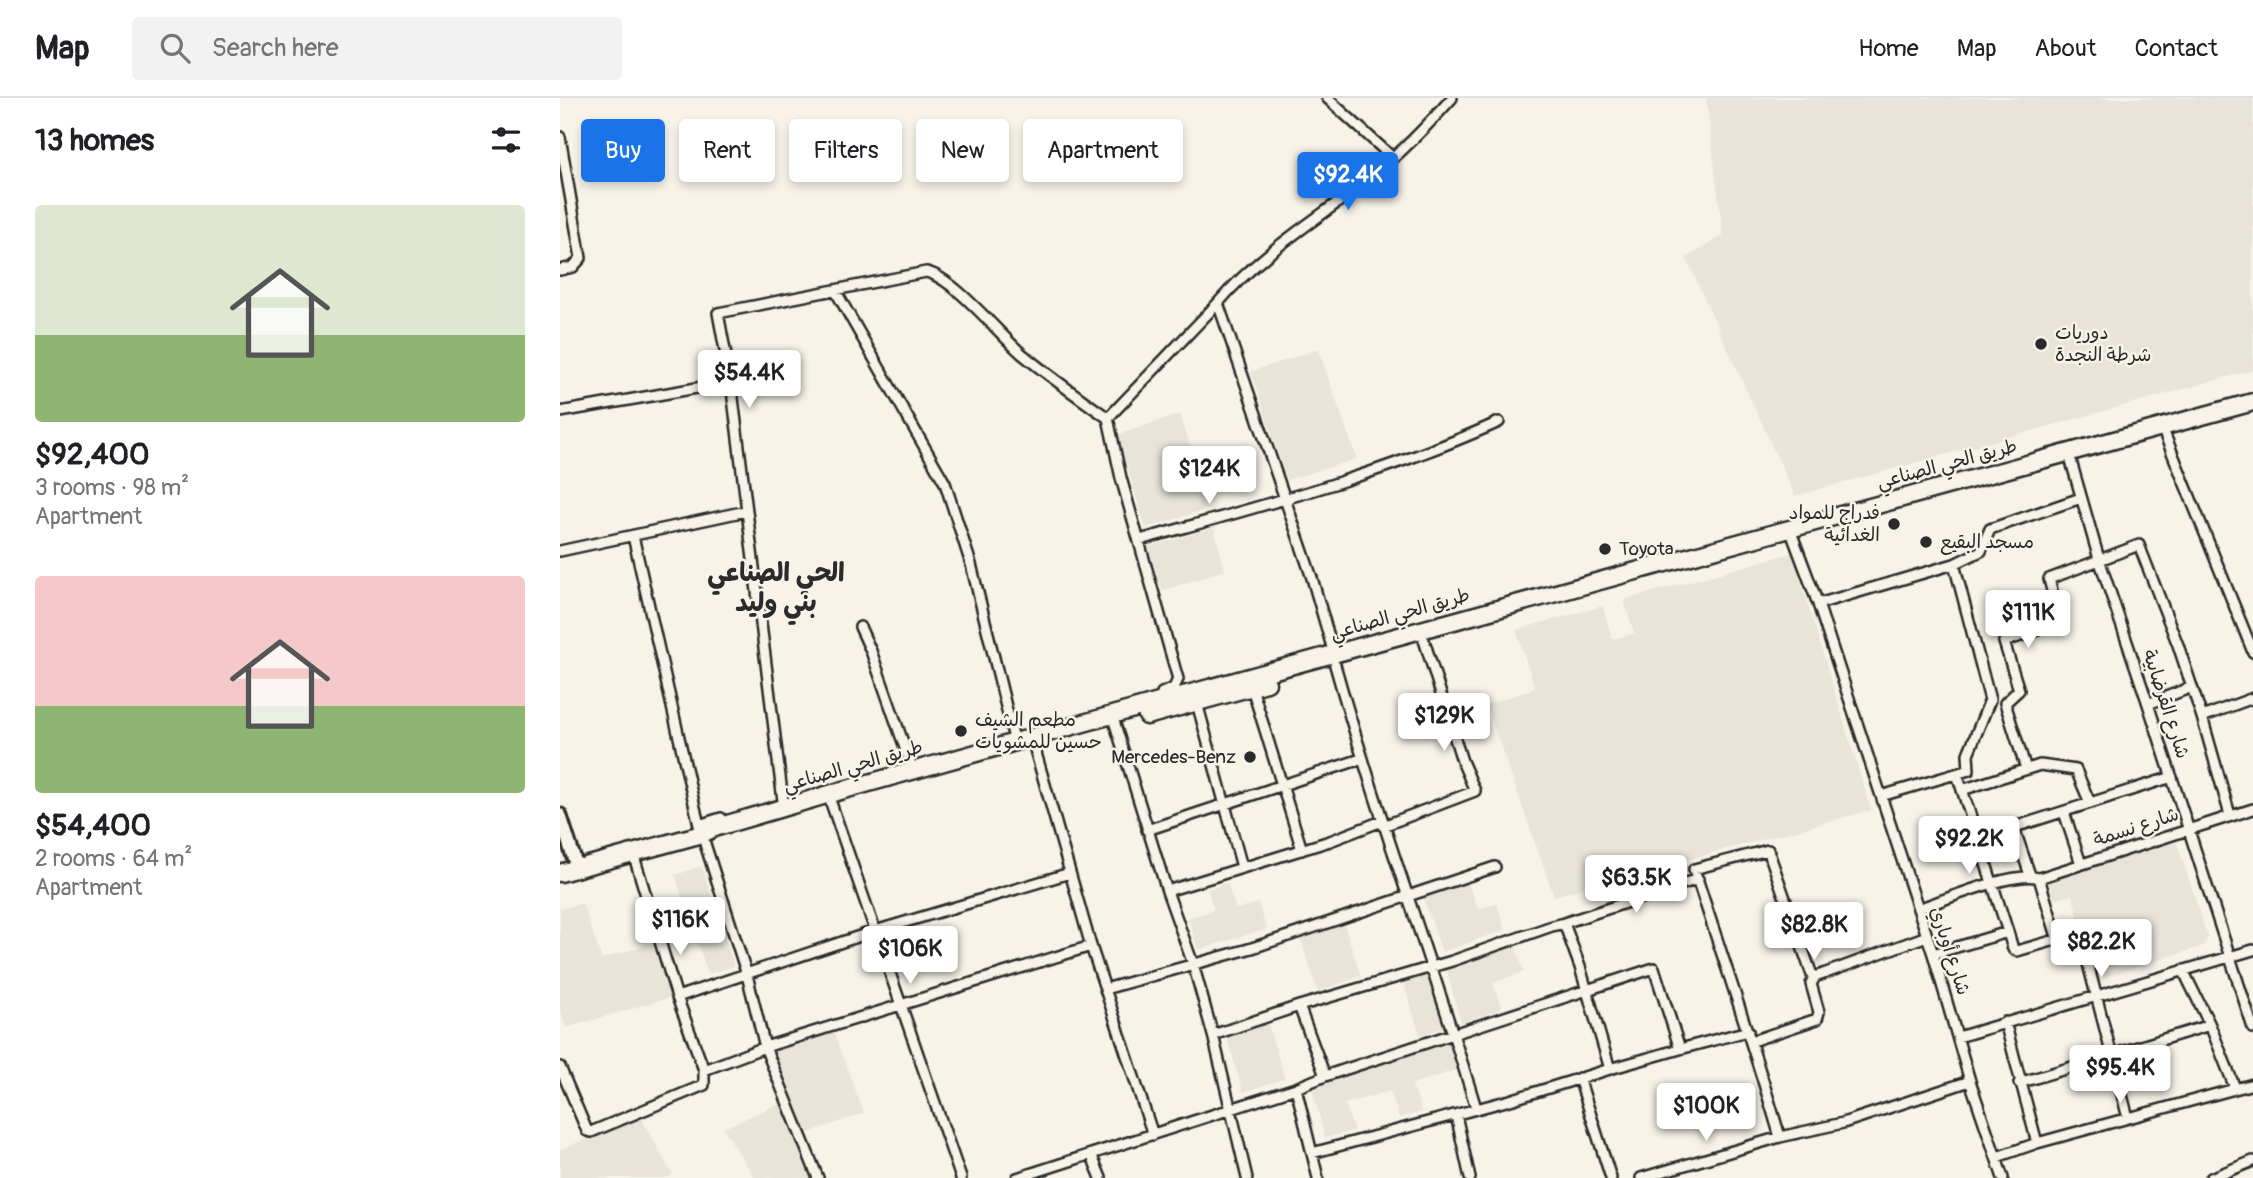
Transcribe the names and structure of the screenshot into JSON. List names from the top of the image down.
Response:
{
  "streets": {
    "highway": ["طريق الحي الصناعي"],
    "street": ["شارع القرضابية", "شارع نسمة", "شارع أوباري"]
  },
  "crossings": [
    ["شارع القرضابية", "شارع نسمة"],
    ["شارع نسمة", "شارع أوباري"]
  ],
  "districts": ["الحي الصناعي بني وليد"],
  "places": [
    "دوريات شرطة النجدة",
    "فدراج للمواد الغدائية",
    "مسجد البقيع",
    "Toyota",
    "مطعم الشيف حسين للمشويات",
    "Mercedes-Benz"
  ],
  "page": {
    "header": "Map",
    "search": "Search here",
    "nav": [
      "Home",
      "Map",
      "About",
      "Contact"
    ],
    "heading": "13 homes",
    "chip": [
      "Buy",
      "Rent",
      "Filters",
      "New",
      "Apartment"
    ],
    "price": [
      "$92.4K",
      "$54.4K",
      "$124K",
      "$111K",
      "$129K",
      "$92.2K",
      "$63.5K",
      "$116K",
      "$82.8K",
      "$82.2K",
      "$106K",
      "$95.4K",
      "$100K"
    ],
    "list": [
      {
        "name": "$92,400",
        "note": "3 rooms · 98 m² · Apartment"
      },
      {
        "name": "$54,400",
        "note": "2 rooms · 64 m² · Apartment"
      }
    ]
  }
}
